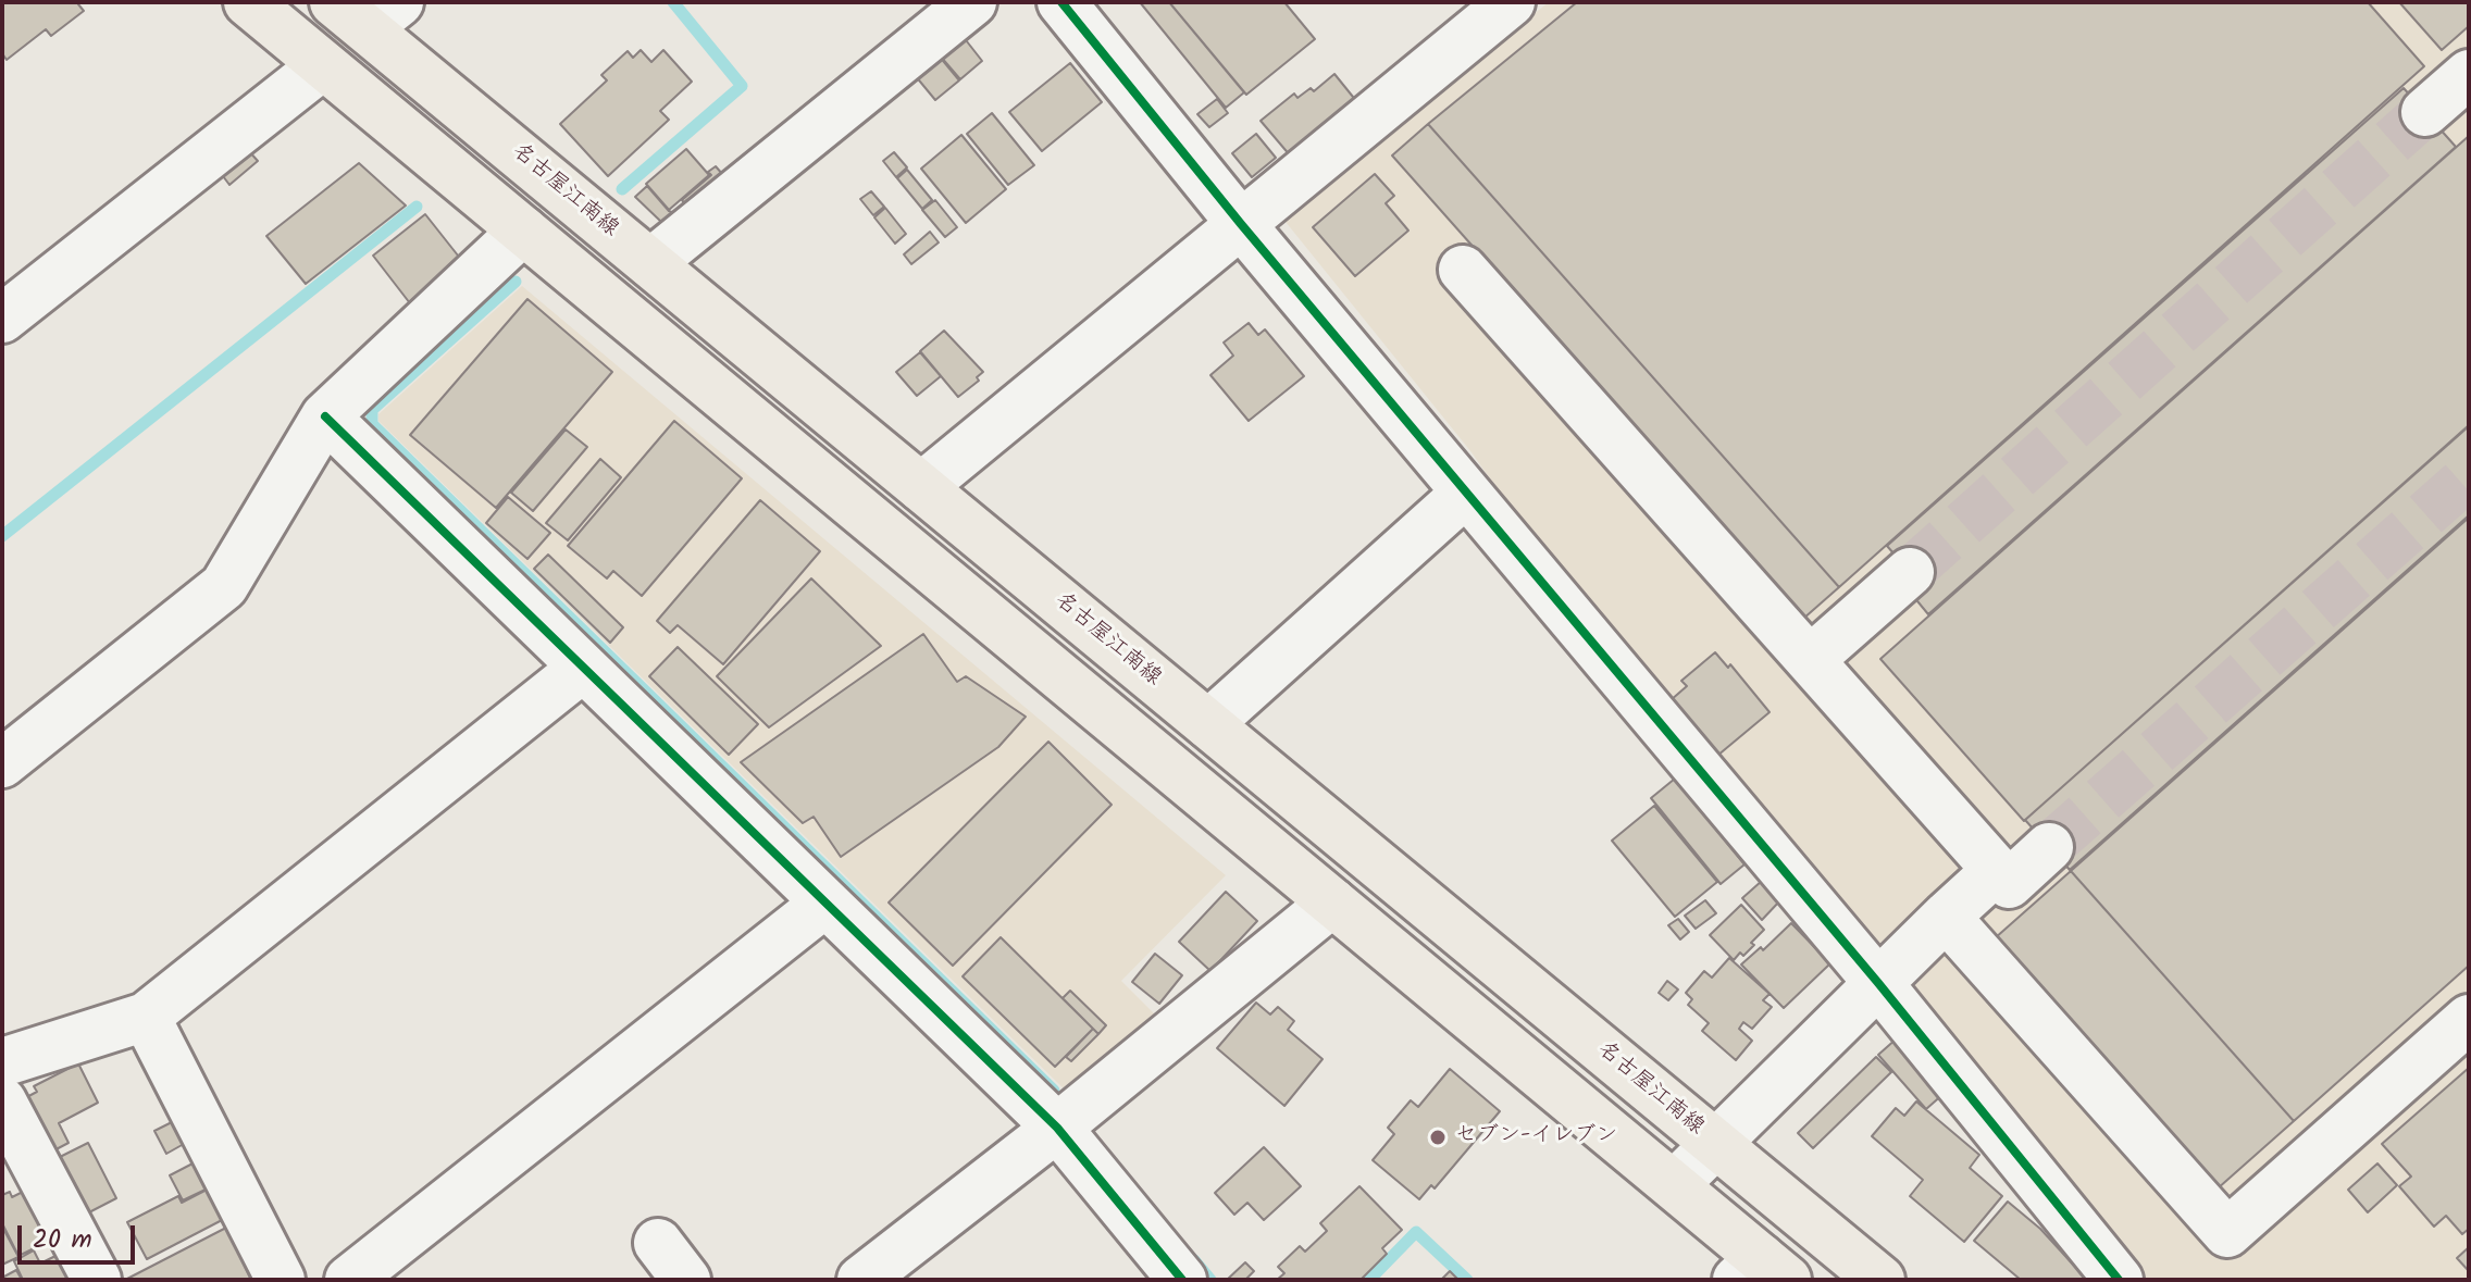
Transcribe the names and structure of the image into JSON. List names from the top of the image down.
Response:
{
  "streets": {
    "main road": ["名古屋江南線"]
  },
  "places": ["セブン-イレブン"],
  "scale_bar": "20 m"
}
